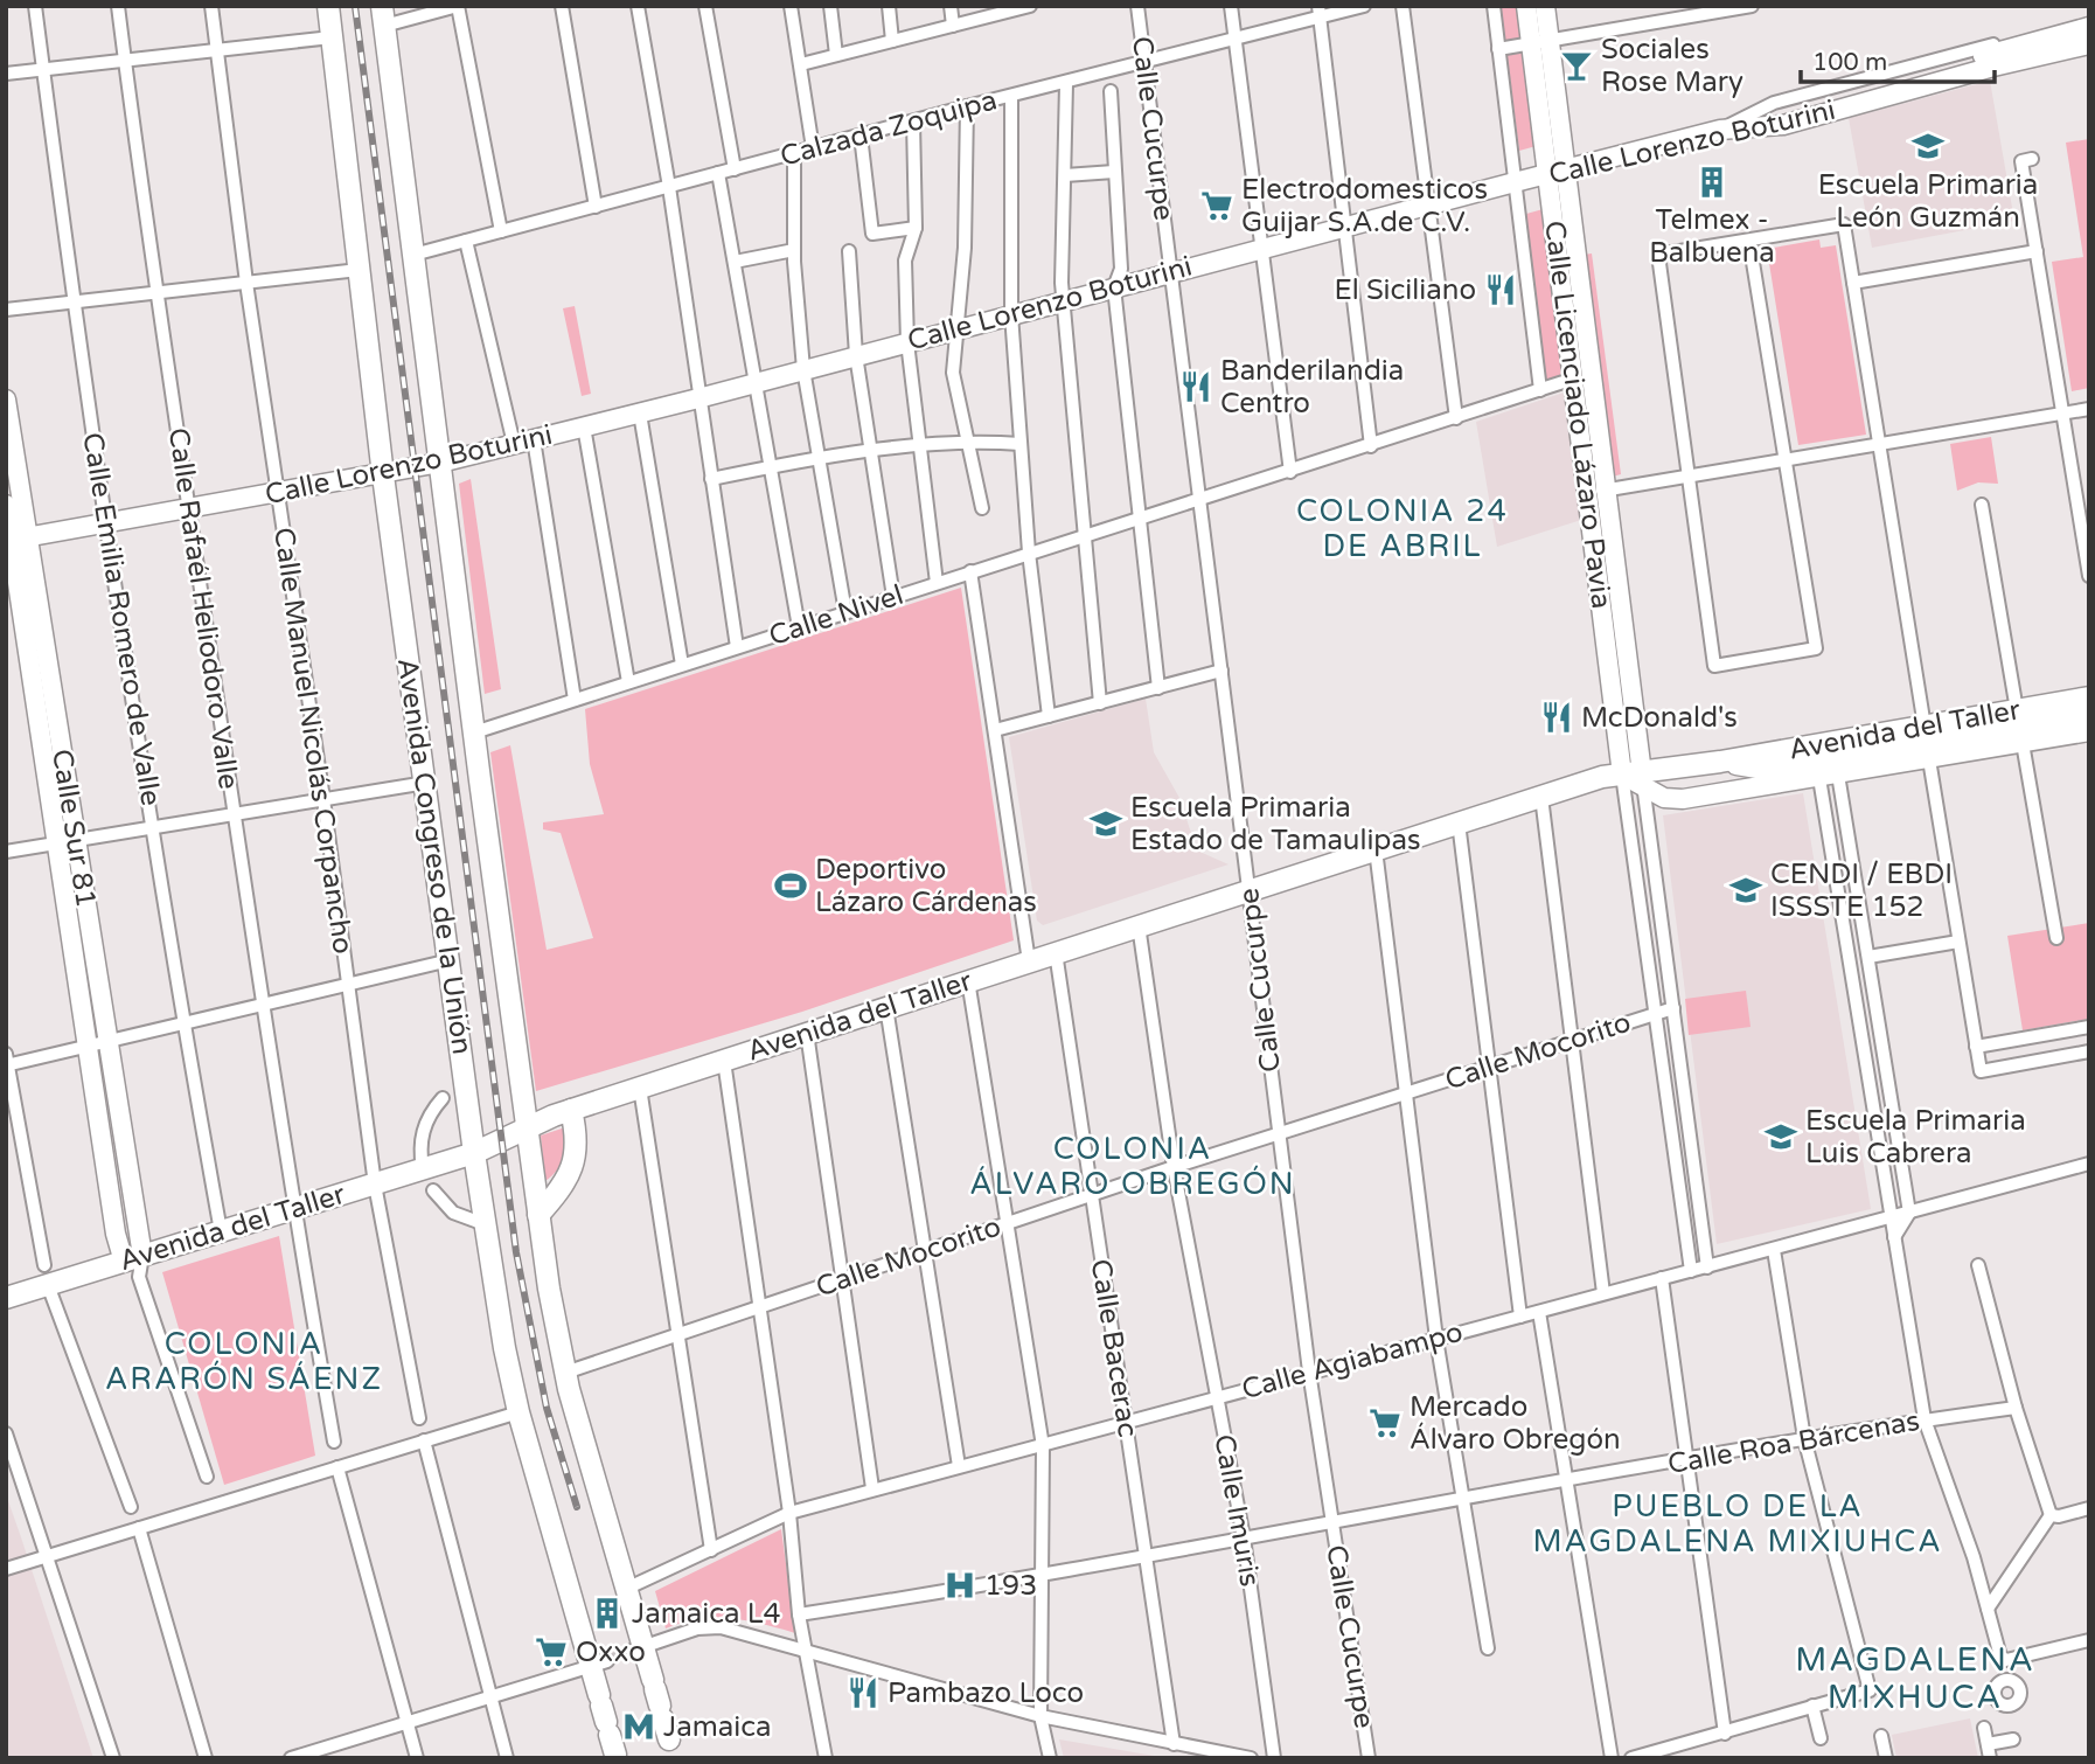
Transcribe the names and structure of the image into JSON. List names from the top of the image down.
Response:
{
  "streets": {
    "main road": ["Avenida del Taller", "Avenida Congreso de la Unión"],
    "street": [
      "Calzada Zoquipa",
      "Calle Cucurpe",
      "Calle Lorenzo Boturini",
      "Calle Licenciado Lázaro Pavia",
      "Calle Rafaél Heliodoro Valle",
      "Calle Nivel",
      "Calle Emilia Romero de Valle",
      "Calle Manuel Nicolás Corpancho",
      "Calle Sur 81",
      "Calle Mocorito",
      "Calle Bacerac",
      "Calle Agiabampo",
      "Calle Roa Bárcenas",
      "Calle Imuris"
    ]
  },
  "crossings": [
    ["Calzada Zoquipa", "Calle Cucurpe"],
    ["Calzada Zoquipa", "Avenida Congreso de la Unión"],
    ["Calle Cucurpe", "Calle Lorenzo Boturini"],
    ["Calle Cucurpe", "Calle Nivel"],
    ["Calle Cucurpe", "Avenida del Taller"],
    ["Calle Cucurpe", "Calle Mocorito"],
    ["Calle Cucurpe", "Calle Agiabampo"],
    ["Calle Cucurpe", "Calle Roa Bárcenas"],
    ["Calle Lorenzo Boturini", "Calle Licenciado Lázaro Pavia"],
    ["Calle Lorenzo Boturini", "Calle Rafaél Heliodoro Valle"],
    ["Calle Lorenzo Boturini", "Calle Emilia Romero de Valle"],
    ["Calle Lorenzo Boturini", "Calle Manuel Nicolás Corpancho"],
    ["Calle Lorenzo Boturini", "Calle Sur 81"],
    ["Calle Lorenzo Boturini", "Avenida Congreso de la Unión"],
    ["Calle Licenciado Lázaro Pavia", "Calle Nivel"],
    ["Calle Licenciado Lázaro Pavia", "Avenida del Taller"],
    ["Calle Rafaél Heliodoro Valle", "Avenida del Taller"],
    ["Calle Nivel", "Avenida Congreso de la Unión"],
    ["Calle Emilia Romero de Valle", "Avenida del Taller"],
    ["Avenida del Taller", "Calle Manuel Nicolás Corpancho"],
    ["Avenida del Taller", "Calle Sur 81"],
    ["Avenida del Taller", "Avenida Congreso de la Unión"],
    ["Avenida del Taller", "Calle Bacerac"],
    ["Avenida del Taller", "Calle Imuris"],
    ["Avenida Congreso de la Unión", "Calle Mocorito"],
    ["Avenida Congreso de la Unión", "Calle Agiabampo"],
    ["Calle Mocorito", "Calle Bacerac"],
    ["Calle Mocorito", "Calle Imuris"],
    ["Calle Bacerac", "Calle Agiabampo"],
    ["Calle Bacerac", "Calle Roa Bárcenas"],
    ["Calle Agiabampo", "Calle Imuris"],
    ["Calle Roa Bárcenas", "Calle Imuris"]
  ],
  "districts": [
    "COLONIA 24 DE ABRIL",
    "COLONIA ÁLVARO OBREGÓN",
    "COLONIA ARARÓN SÁENZ",
    "PUEBLO DE LA MAGDALENA MIXIUHCA",
    "MAGDALENA MIXHUCA"
  ],
  "places": {
    "bar": ["Sociales Rose Mary"],
    "school or university": [
      "Escuela Primaria León Guzmán",
      "Escuela Primaria Estado de Tamaulipas",
      "CENDI / EBDI ISSSTE 152",
      "Escuela Primaria Luis Cabrera"
    ],
    "building": ["Telmex - Balbuena", "Jamaica L4"],
    "supermarket": ["Electrodomesticos Guijar S.A.de C.V.", "Mercado Álvaro Obregón", "Oxxo"],
    "restaurant": [
      "El Siciliano",
      "Banderilandia Centro",
      "McDonald's",
      "Pambazo Loco"
    ],
    "sports": ["Deportivo Lázaro Cárdenas"],
    "hospital": ["193"],
    "metro station": ["Jamaica"]
  },
  "scale_bar": "100 m"
}
